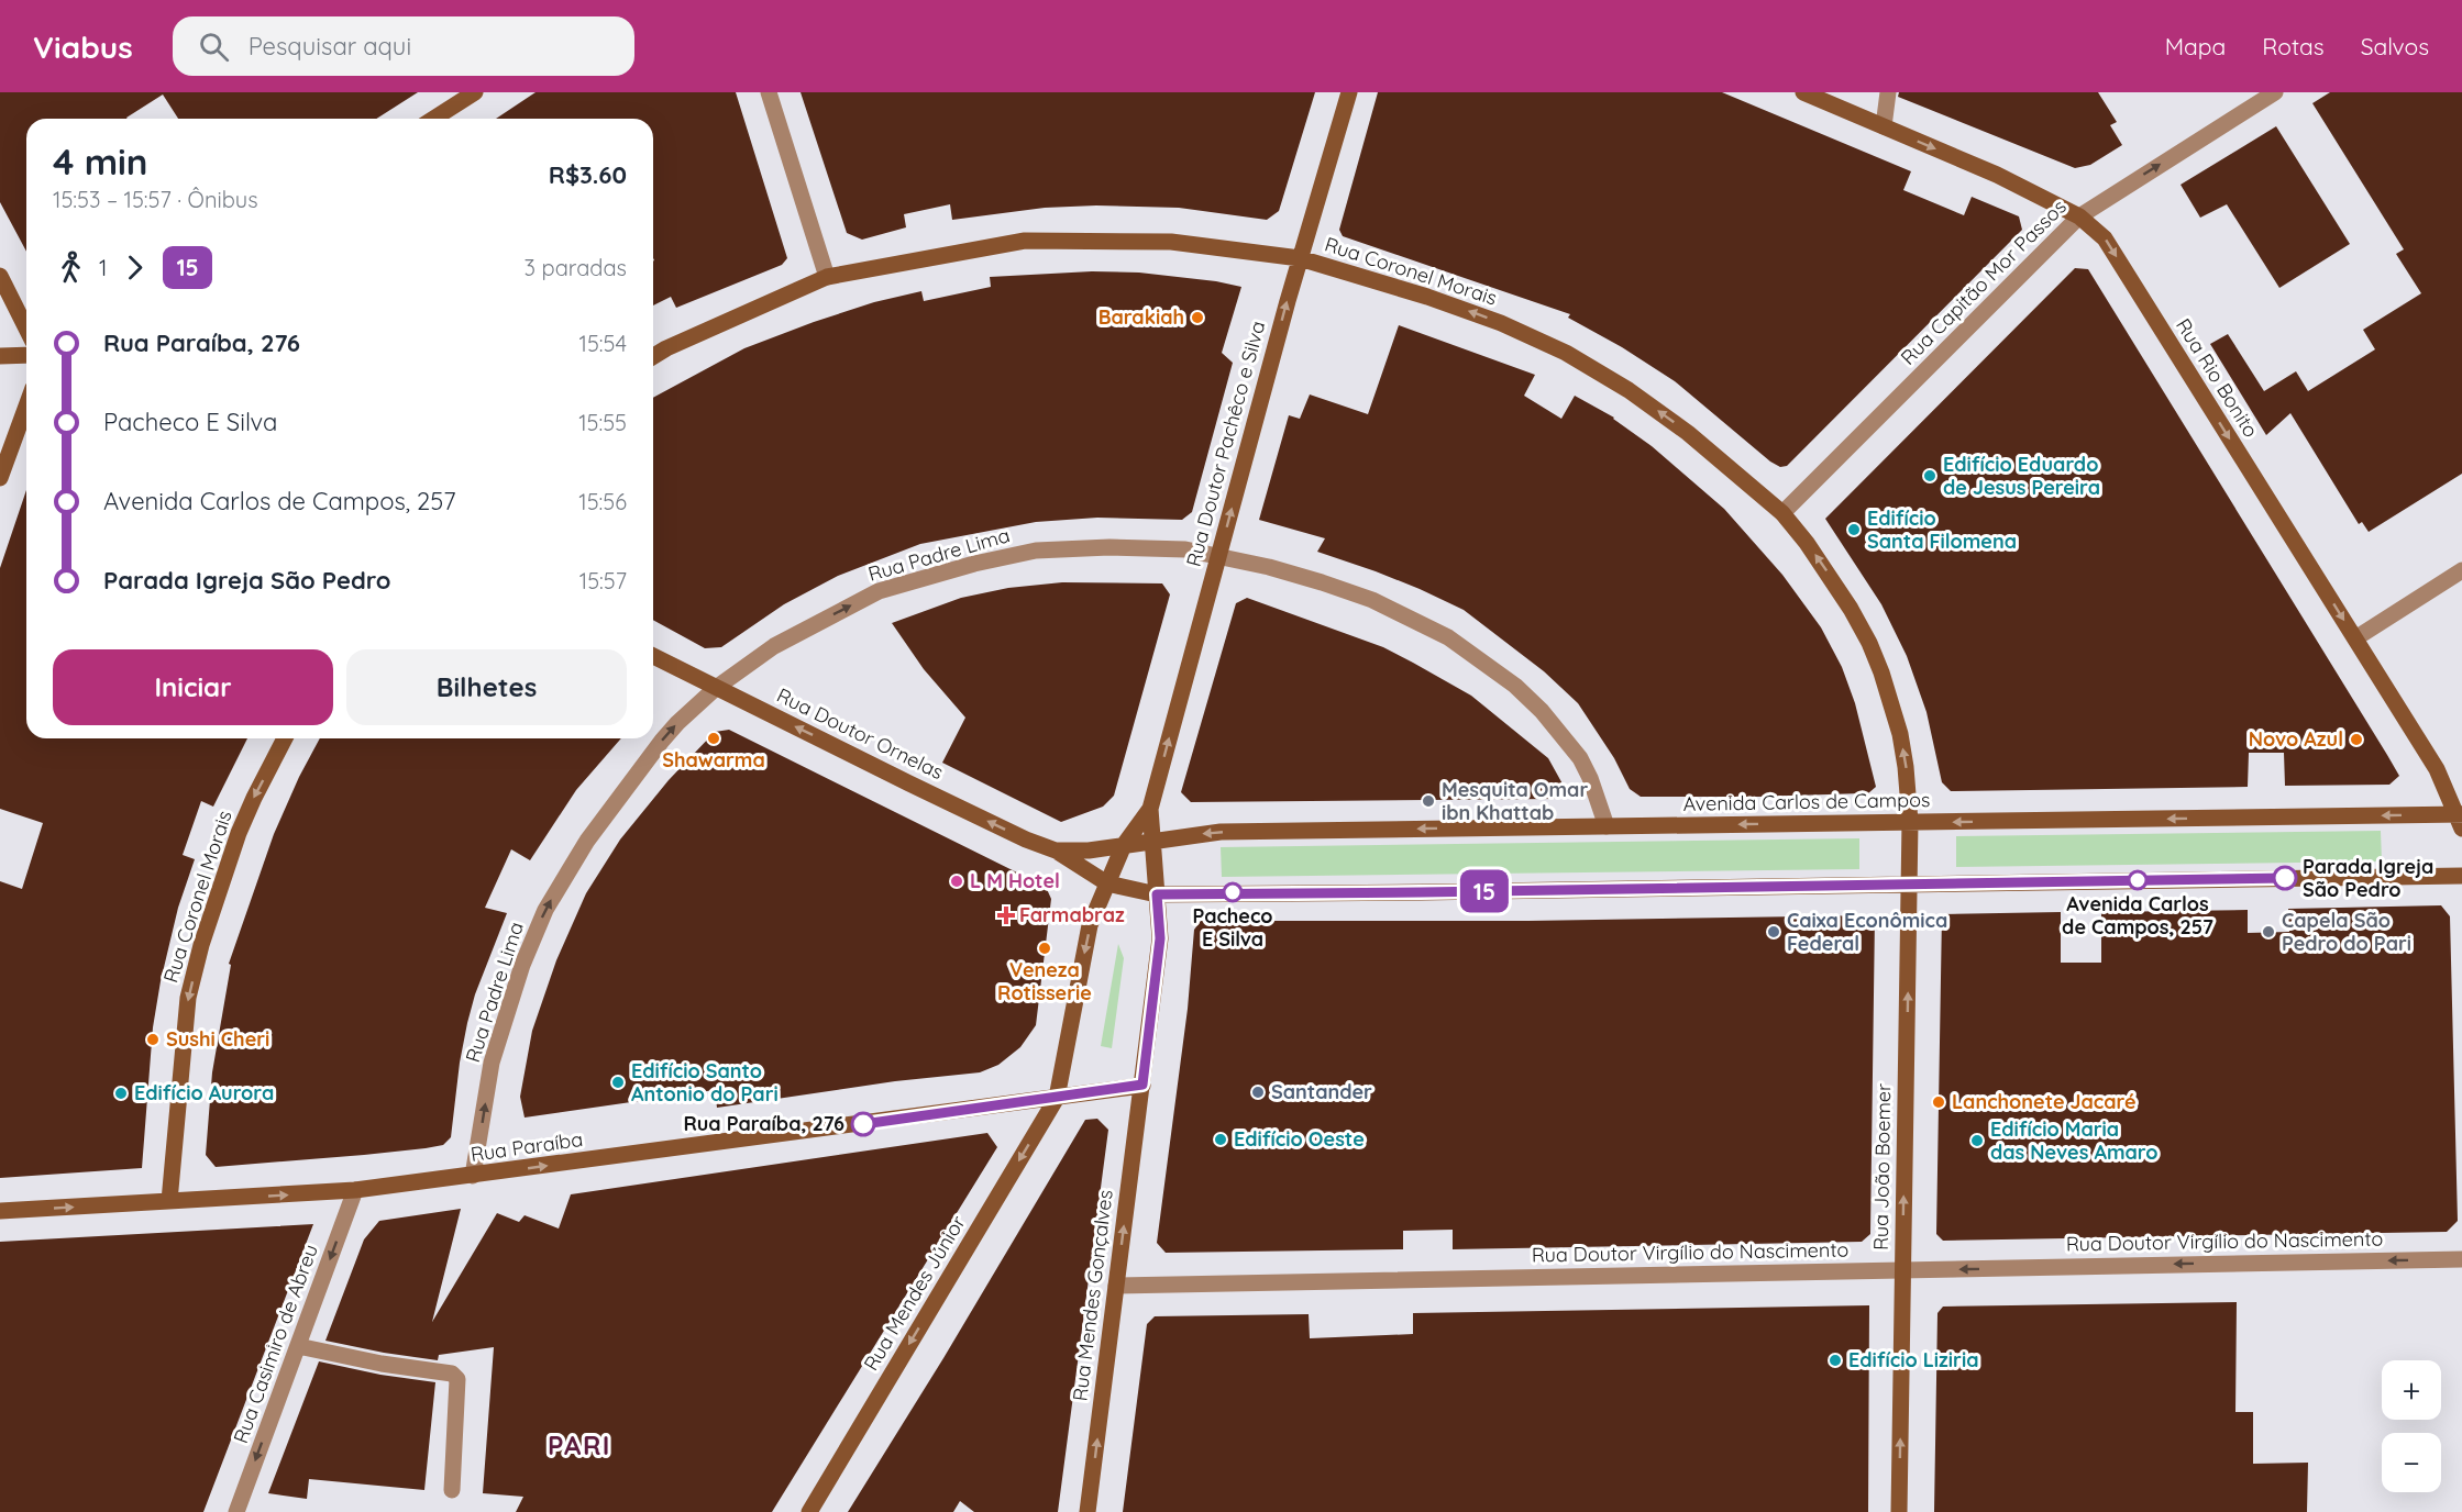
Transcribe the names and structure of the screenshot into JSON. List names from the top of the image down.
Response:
{
  "streets": {
    "street": [
      "Rua Coronel Morais",
      "Rua Capitão Mor Passos",
      "Rua Rio Bonito",
      "Rua Doutor Pachêco e Silva",
      "Rua Padre Lima",
      "Rua Doutor Ornelas",
      "Avenida Carlos de Campos",
      "Rua Paraíba",
      "Rua João Boemer",
      "Rua Doutor Virgílio do Nascimento",
      "Rua Mendes Júnior",
      "Rua Mendes Gonçalves",
      "Rua Casimiro de Abreu"
    ]
  },
  "crossings": [
    ["Rua Coronel Morais", "Rua Capitão Mor Passos"],
    ["Rua Coronel Morais", "Rua Doutor Pachêco e Silva"],
    ["Rua Coronel Morais", "Avenida Carlos de Campos"],
    ["Rua Coronel Morais", "Rua Paraíba"],
    ["Rua Coronel Morais", "Rua João Boemer"],
    ["Rua Capitão Mor Passos", "Rua Rio Bonito"],
    ["Rua Rio Bonito", "Avenida Carlos de Campos"],
    ["Rua Doutor Pachêco e Silva", "Rua Padre Lima"],
    ["Rua Doutor Pachêco e Silva", "Rua Doutor Ornelas"],
    ["Rua Doutor Pachêco e Silva", "Avenida Carlos de Campos"],
    ["Rua Doutor Pachêco e Silva", "Rua Paraíba"],
    ["Rua Doutor Pachêco e Silva", "Rua Mendes Júnior"],
    ["Rua Doutor Pachêco e Silva", "Rua Mendes Gonçalves"],
    ["Rua Padre Lima", "Rua Doutor Ornelas"],
    ["Rua Padre Lima", "Avenida Carlos de Campos"],
    ["Rua Padre Lima", "Rua Paraíba"],
    ["Rua Doutor Ornelas", "Avenida Carlos de Campos"],
    ["Rua Doutor Ornelas", "Rua Mendes Gonçalves"],
    ["Avenida Carlos de Campos", "Rua João Boemer"],
    ["Rua Paraíba", "Rua Mendes Júnior"],
    ["Rua Paraíba", "Rua Mendes Gonçalves"],
    ["Rua Paraíba", "Rua Casimiro de Abreu"],
    ["Rua João Boemer", "Rua Doutor Virgílio do Nascimento"],
    ["Rua Doutor Virgílio do Nascimento", "Rua Mendes Gonçalves"]
  ],
  "one_way": [
    "Rua Capitão Mor Passos",
    "Rua Rio Bonito",
    "Rua Padre Lima",
    "Rua Doutor Ornelas",
    "Rua Paraíba",
    "Rua João Boemer",
    "Rua Doutor Virgílio do Nascimento",
    "Rua Mendes Júnior",
    "Rua Mendes Gonçalves",
    "Rua Casimiro de Abreu"
  ],
  "districts": ["PARI"],
  "places": {
    "other": [
      "Barakiah",
      "Edifício Eduardo de Jesus Pereira",
      "Edifício Santa Filomena",
      "Shawarma",
      "Novo Azul",
      "Mesquita Omar ibn Khattab",
      "Parada Igreja São Pedro",
      "Avenida Carlos de Campos, 257",
      "L M Hotel",
      "Pacheco E Silva",
      "Caixa Econômica Federal",
      "Capela São Pedro do Pari",
      "Veneza Rotisserie",
      "Sushi Cheri",
      "Edifício Santo Antonio do Pari",
      "Santander",
      "Edifício Aurora",
      "Lanchonete Jacaré",
      "Rua Paraíba, 276",
      "Edifício Oeste",
      "Edifício Maria das Neves Amaro",
      "Edifício Liziria"
    ],
    "health": ["Farmabraz"]
  },
  "lines": ["bus line 15"],
  "page": {
    "header": "Viabus",
    "search": "Pesquisar aqui",
    "nav": ["Mapa", "Rotas", "Salvos"],
    "on_map": "15",
    "heading": ["4 min", "15:53 – 15:57 · Ônibus", "R$3.60"],
    "legs": ["1", "15", "3 paradas"],
    "list": [
      {
        "name": "Rua Paraíba, 276",
        "value": "15:54"
      },
      {
        "name": "Pacheco E Silva",
        "value": "15:55"
      },
      {
        "name": "Avenida Carlos de Campos, 257",
        "value": "15:56"
      },
      {
        "name": "Parada Igreja São Pedro",
        "value": "15:57"
      }
    ],
    "buttons": ["Iniciar", "Bilhetes"],
    "map_buttons": ["+", "−"]
  }
}
